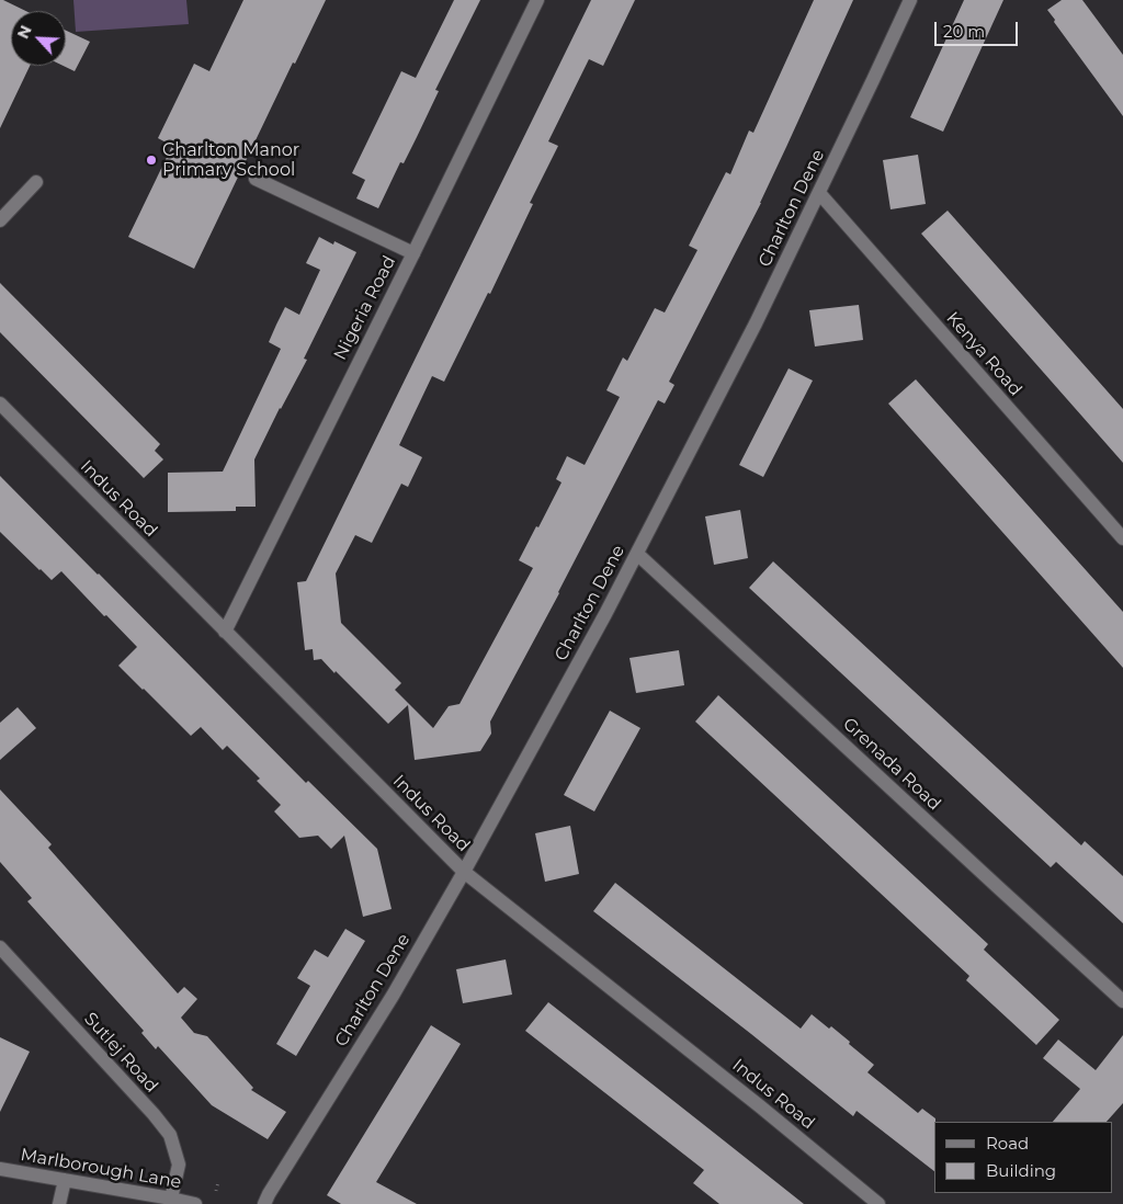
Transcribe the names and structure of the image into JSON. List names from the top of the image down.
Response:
{
  "streets": {
    "street": [
      "Charlton Dene",
      "Nigeria Road",
      "Kenya Road",
      "Indus Road",
      "Grenada Road",
      "Sutlej Road",
      "Marlborough Lane"
    ]
  },
  "crossings": [
    ["Charlton Dene", "Kenya Road"],
    ["Charlton Dene", "Indus Road"],
    ["Charlton Dene", "Grenada Road"],
    ["Nigeria Road", "Indus Road"],
    ["Sutlej Road", "Marlborough Lane"]
  ],
  "places": ["Charlton Manor Primary School"],
  "legend": ["Road", "Building"],
  "scale_bar": "20 m",
  "north": "top left"
}
